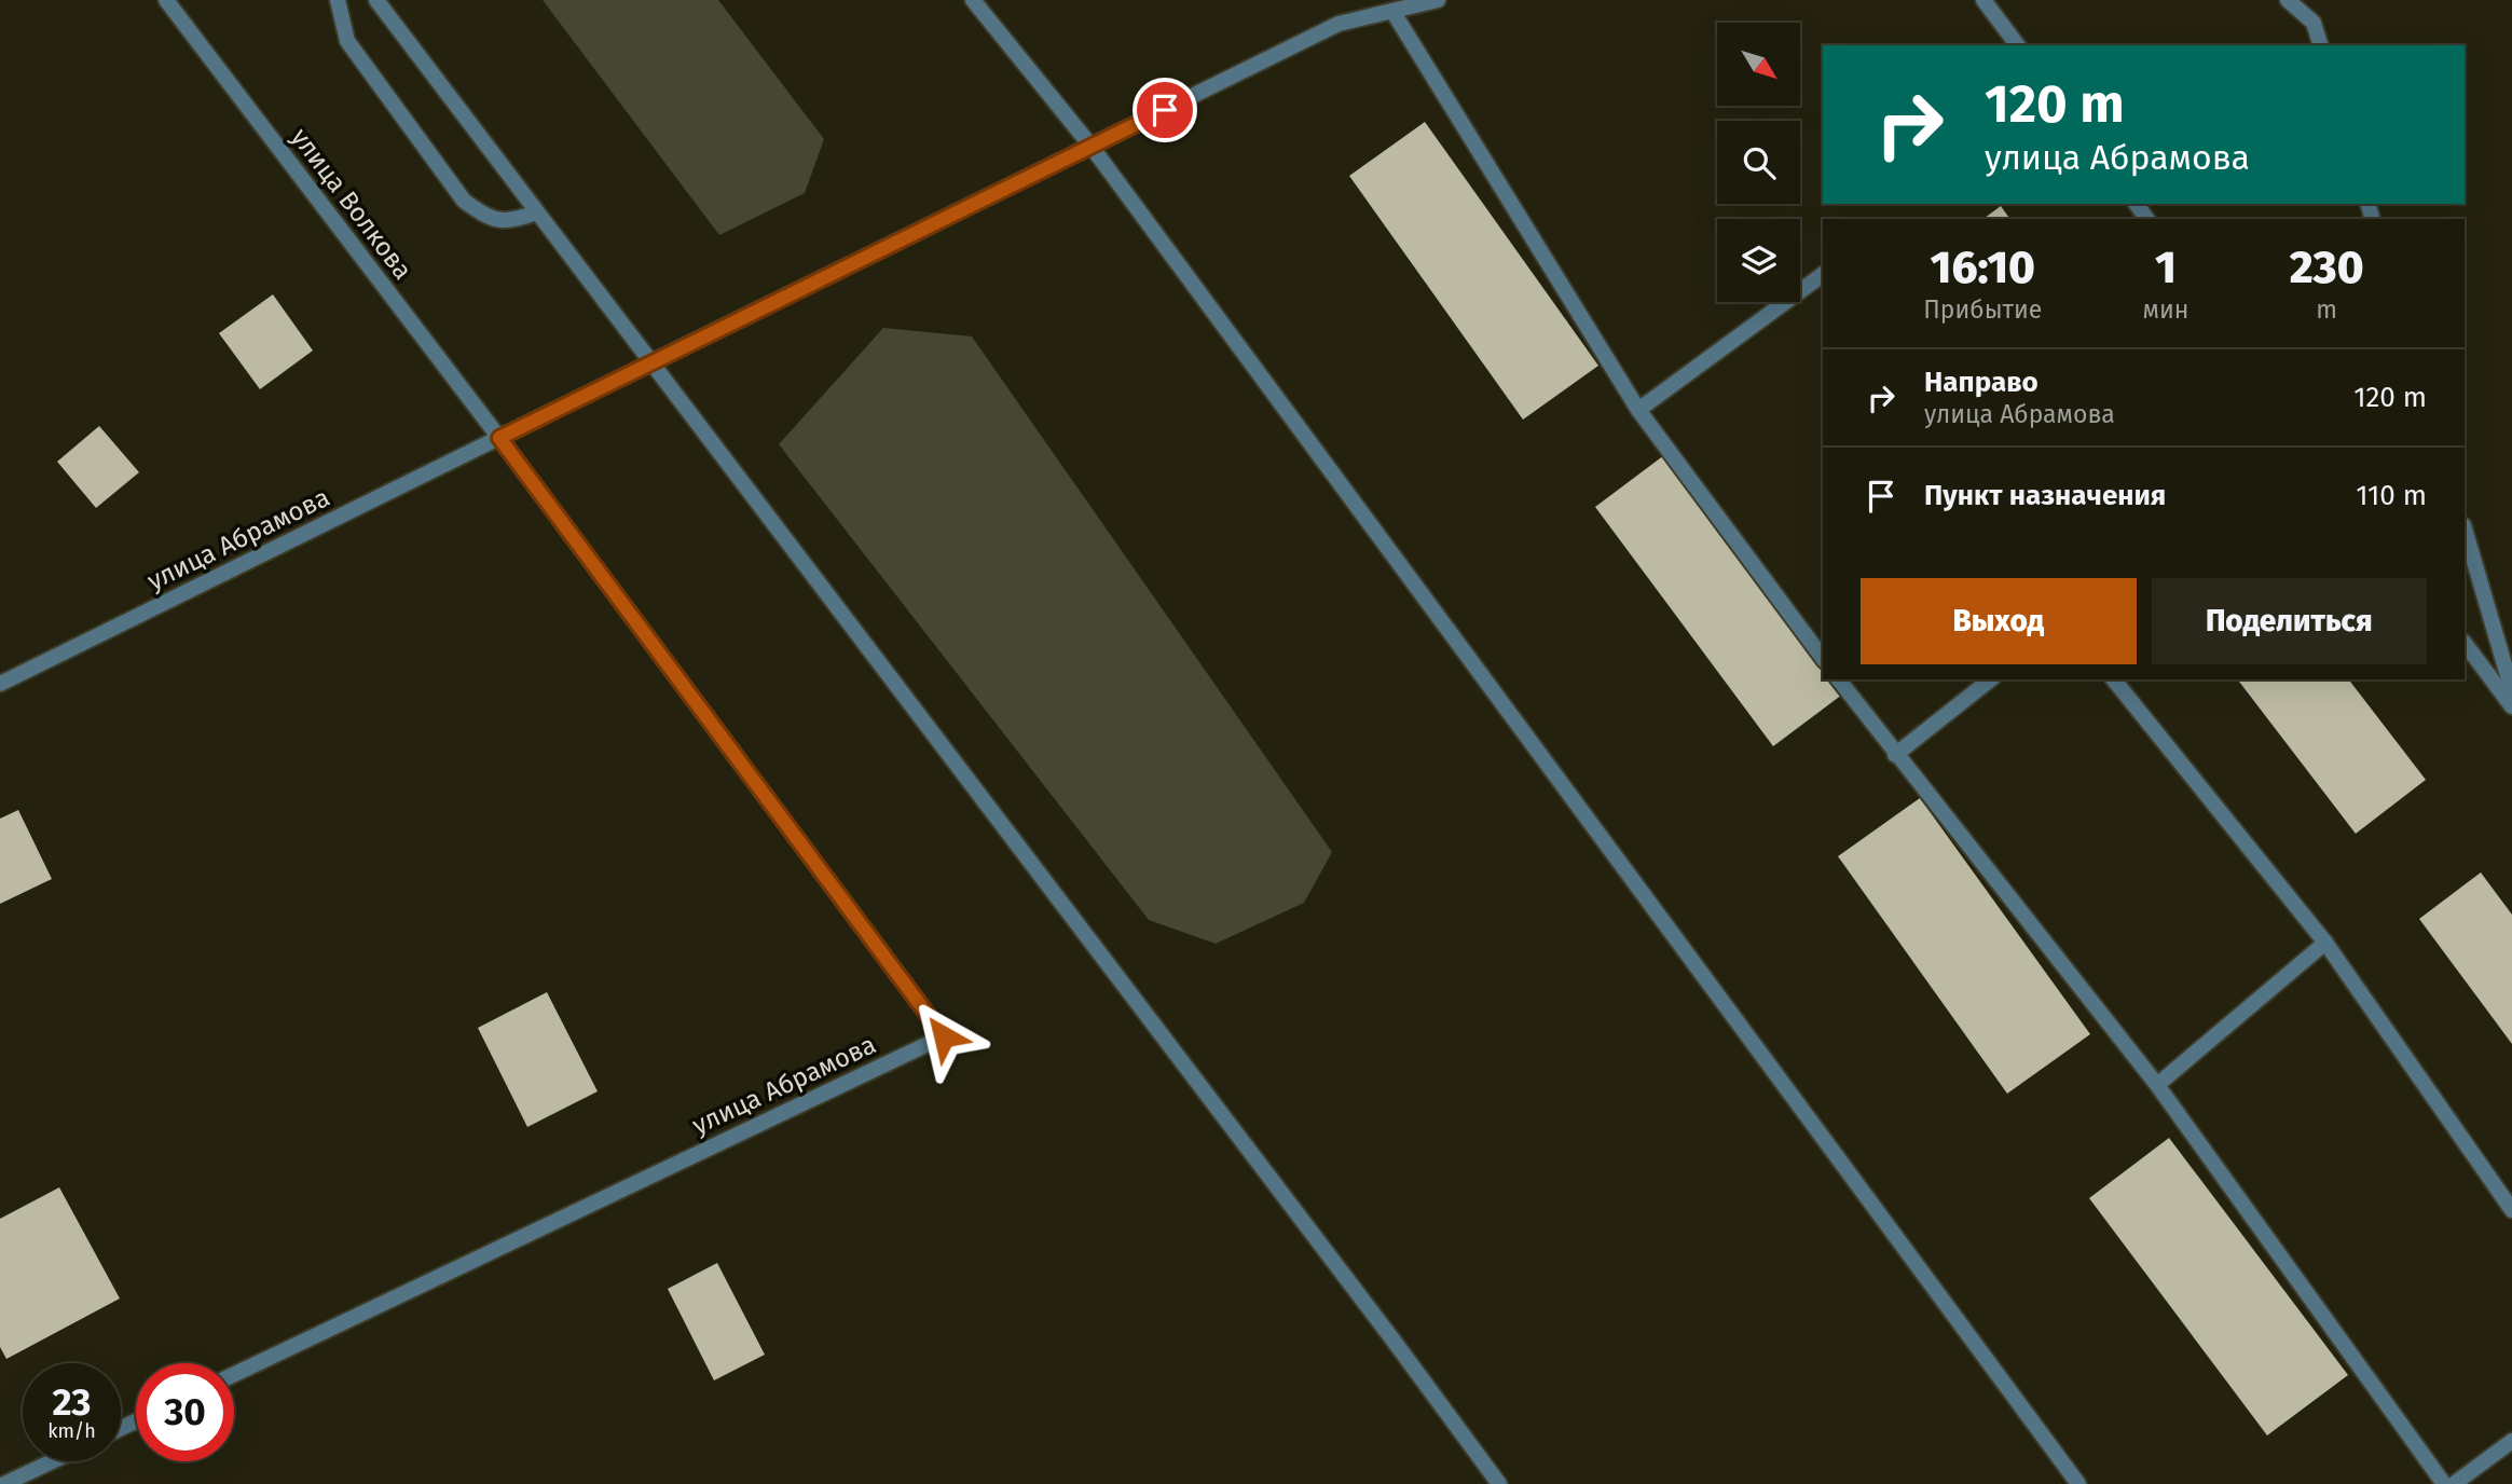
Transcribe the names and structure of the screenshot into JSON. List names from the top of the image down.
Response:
{
  "streets": {
    "street": ["улица Волкова", "улица Абрамова"]
  },
  "crossings": [
    ["улица Волкова", "улица Абрамова"]
  ],
  "north": "bottom right",
  "page": {
    "turn": ["120 m", "улица Абрамова"],
    "eta": [
      "16:10",
      "Прибытие",
      "1",
      "мин",
      "230",
      "m"
    ],
    "list": [
      {
        "name": "Направо",
        "note": "улица Абрамова",
        "value": "120 m"
      },
      {
        "name": "Пункт назначения",
        "value": "110 m"
      }
    ],
    "buttons": ["Выход", "Поделиться"],
    "speed": "23 km/h",
    "limit": "30"
  }
}
